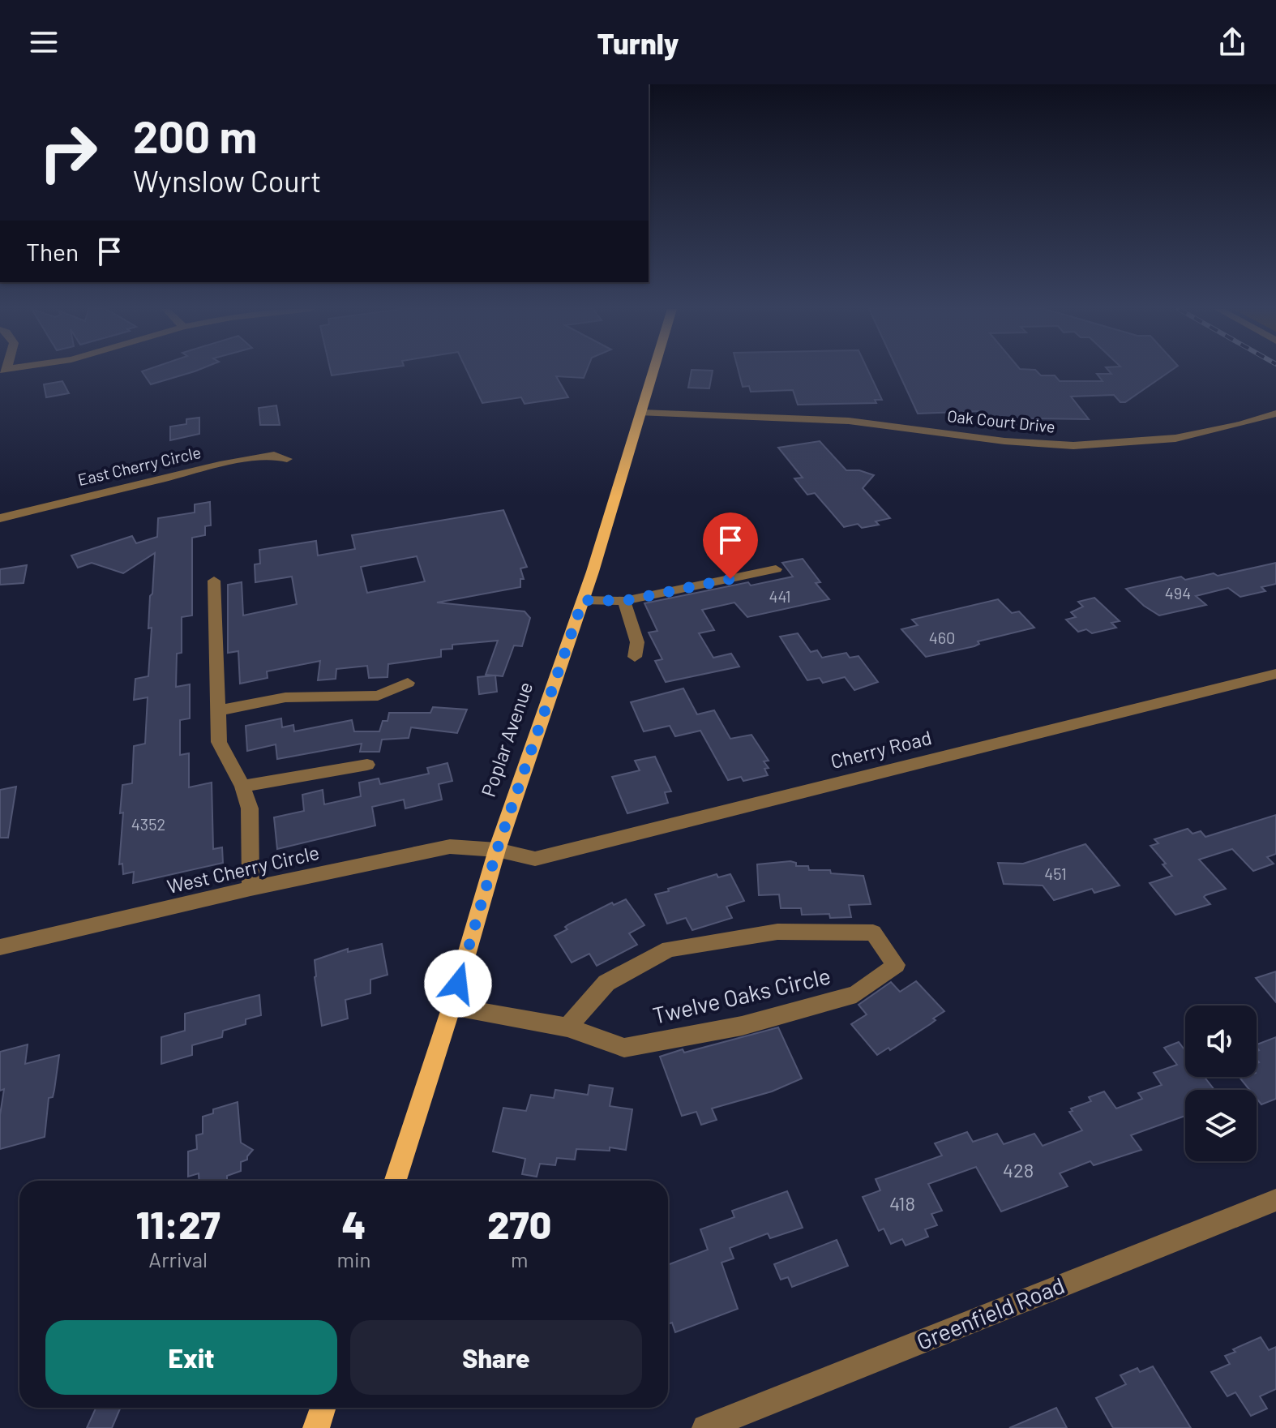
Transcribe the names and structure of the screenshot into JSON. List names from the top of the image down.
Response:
{
  "streets": {
    "main road": ["Poplar Avenue"],
    "street": [
      "Oak Court Drive",
      "East Cherry Circle",
      "Cherry Road",
      "West Cherry Circle",
      "Twelve Oaks Circle",
      "Greenfield Road"
    ]
  },
  "crossings": [
    ["Oak Court Drive", "Poplar Avenue"],
    ["Poplar Avenue", "Cherry Road"],
    ["Poplar Avenue", "West Cherry Circle"],
    ["Poplar Avenue", "Twelve Oaks Circle"],
    ["Cherry Road", "West Cherry Circle"]
  ],
  "house_numbers": [
    "494",
    "441",
    "460",
    "4352",
    "451",
    "428",
    "418"
  ],
  "page": {
    "header": "Turnly",
    "turn": ["200 m", "Wynslow Court"],
    "then": "Then",
    "eta": [
      "11:27",
      "Arrival",
      "4",
      "min",
      "270",
      "m"
    ],
    "buttons": ["Exit", "Share"]
  }
}
